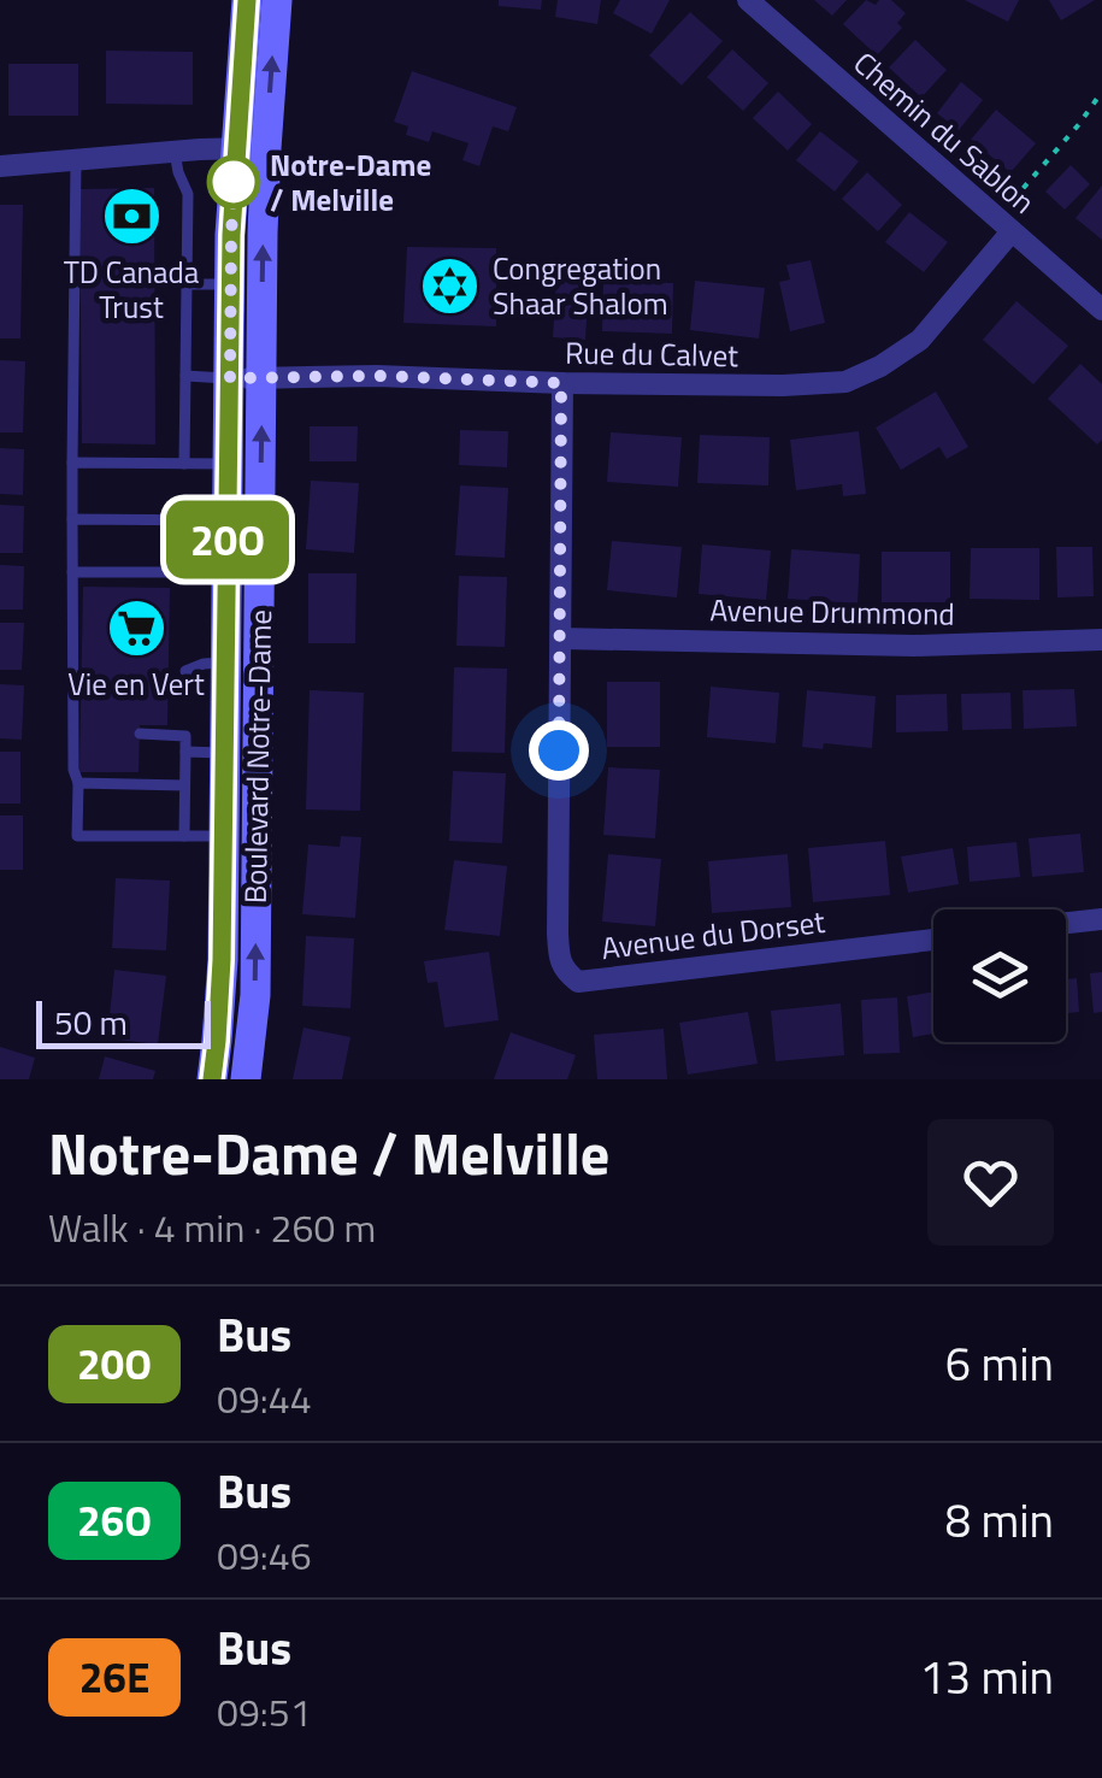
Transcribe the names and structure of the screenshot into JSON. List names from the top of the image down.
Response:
{
  "streets": {
    "street": [
      "Chemin du Sablon",
      "Rue du Calvet",
      "Avenue Drummond",
      "Boulevard Notre-Dame",
      "Avenue du Dorset"
    ]
  },
  "crossings": [
    ["Chemin du Sablon", "Rue du Calvet"],
    ["Rue du Calvet", "Boulevard Notre-Dame"],
    ["Rue du Calvet", "Avenue du Dorset"],
    ["Avenue Drummond", "Avenue du Dorset"]
  ],
  "places": {
    "other": ["Notre-Dame / Melville"],
    "bank": ["TD Canada Trust"],
    "synagogue": ["Congregation Shaar Shalom"],
    "supermarket": ["Vie en Vert"]
  },
  "lines": ["bus line 20O"],
  "scale_bar": "50 m",
  "page": {
    "on_map": "20O",
    "scale": "50 m",
    "heading": ["Notre-Dame / Melville", "Walk · 4 min · 260 m"],
    "list": [
      {
        "mark": "20O",
        "name": "Bus",
        "note": "09:44",
        "value": "6 min"
      },
      {
        "mark": "26O",
        "name": "Bus",
        "note": "09:46",
        "value": "8 min"
      },
      {
        "mark": "26E",
        "name": "Bus",
        "note": "09:51",
        "value": "13 min"
      }
    ]
  }
}
